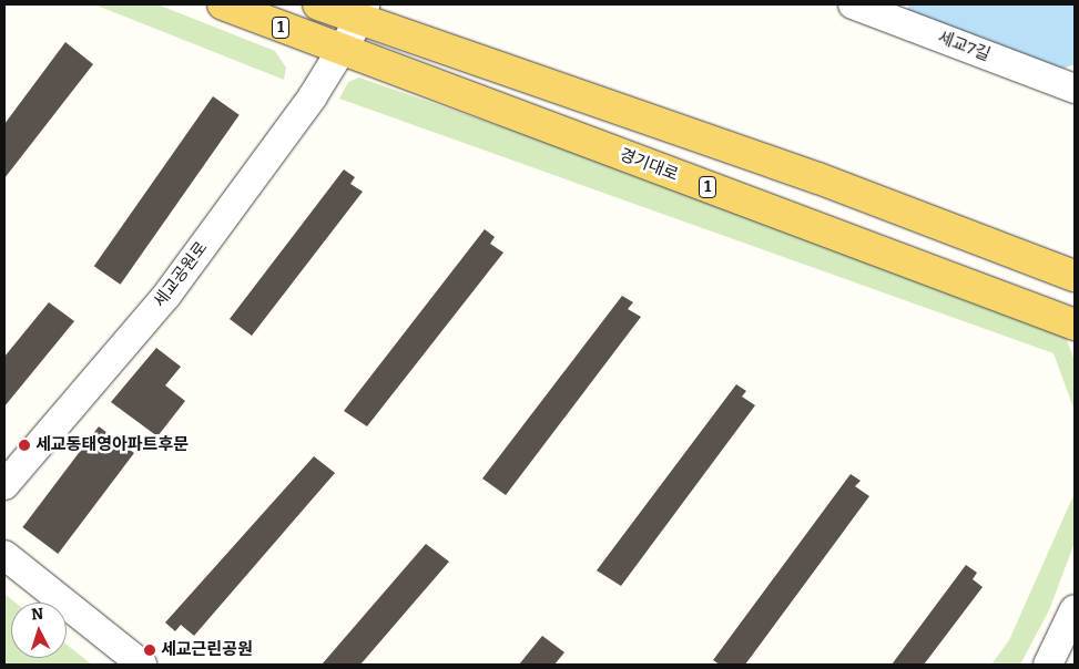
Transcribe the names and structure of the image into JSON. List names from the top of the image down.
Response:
{
  "streets": {
    "main road": ["1", "경기대로"],
    "street": ["세교7길", "세교공원로"]
  },
  "crossings": [
    ["경기대로", "세교공원로"]
  ],
  "places": ["세교동태영아파트후문", "세교근린공원"],
  "north": "top"
}
